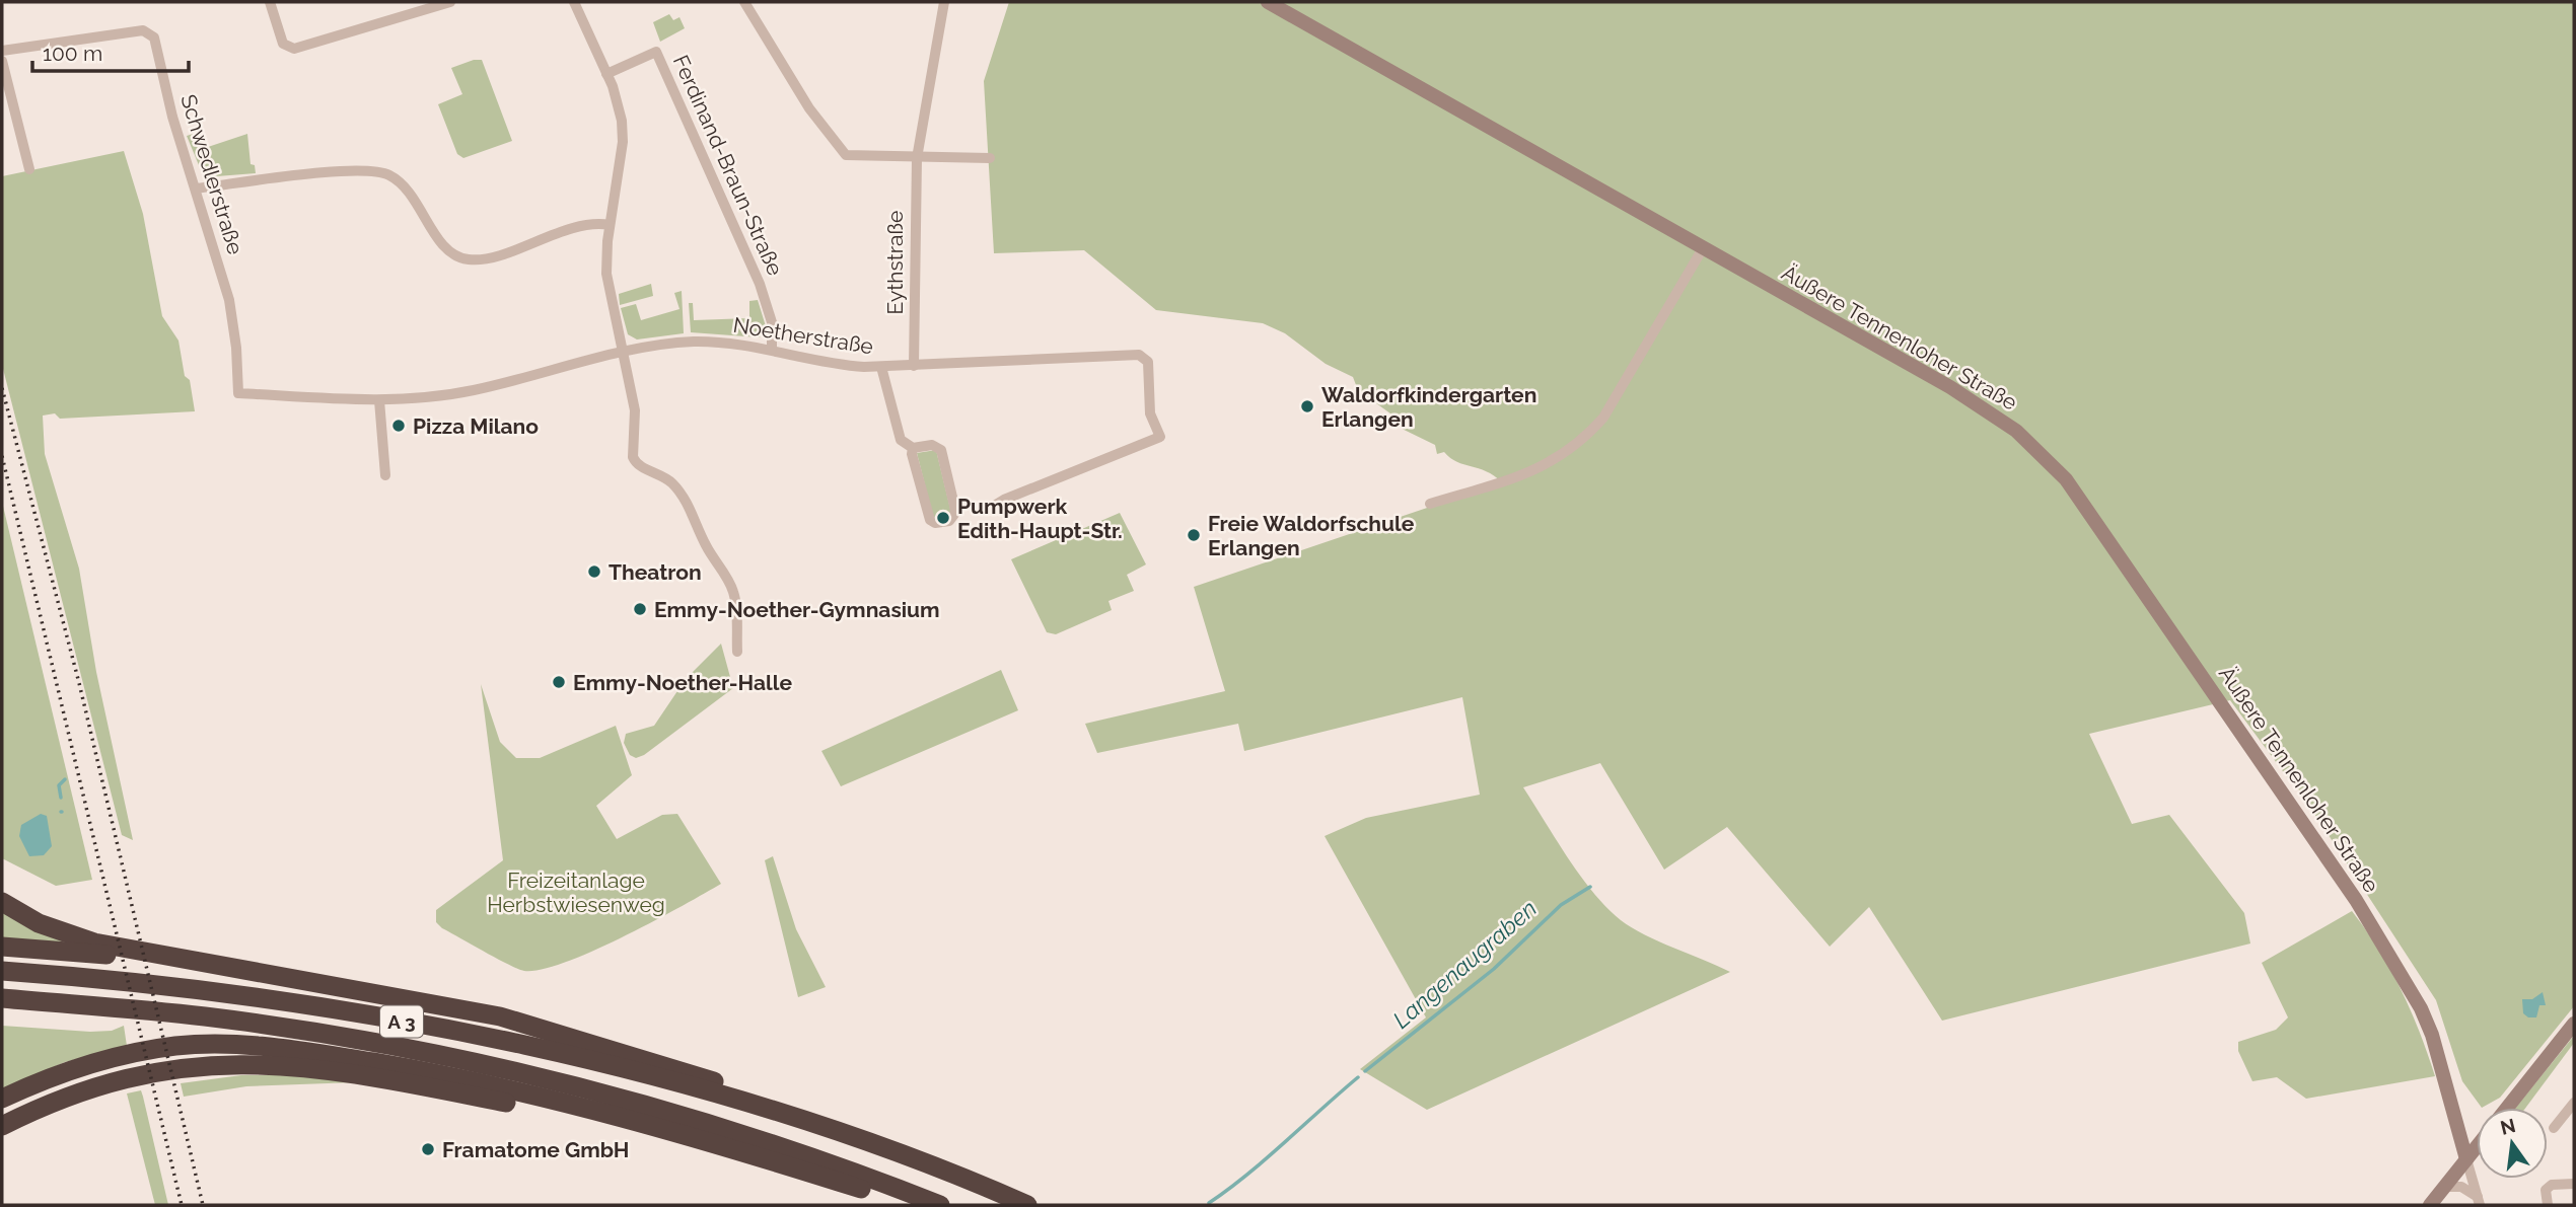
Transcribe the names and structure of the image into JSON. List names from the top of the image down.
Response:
{
  "streets": {
    "highway": ["A 3"],
    "street": [
      "Ferdinand-Braun-Straße",
      "Schwedlerstraße",
      "Eythstraße",
      "Noetherstraße",
      "Äußere Tennenloher Straße"
    ]
  },
  "crossings": [
    ["Ferdinand-Braun-Straße", "Noetherstraße"],
    ["Schwedlerstraße", "Noetherstraße"],
    ["Eythstraße", "Noetherstraße"]
  ],
  "water": ["Langenaugraben"],
  "parks": ["Freizeitanlage Herbstwiesenweg"],
  "places": [
    "Waldorfkindergarten Erlangen",
    "Pizza Milano",
    "Pumpwerk Edith-Haupt-Str.",
    "Freie Waldorfschule Erlangen",
    "Theatron",
    "Emmy-Noether-Gymnasium",
    "Emmy-Noether-Halle",
    "Framatome GmbH"
  ],
  "scale_bar": "100 m",
  "north": "top"
}
